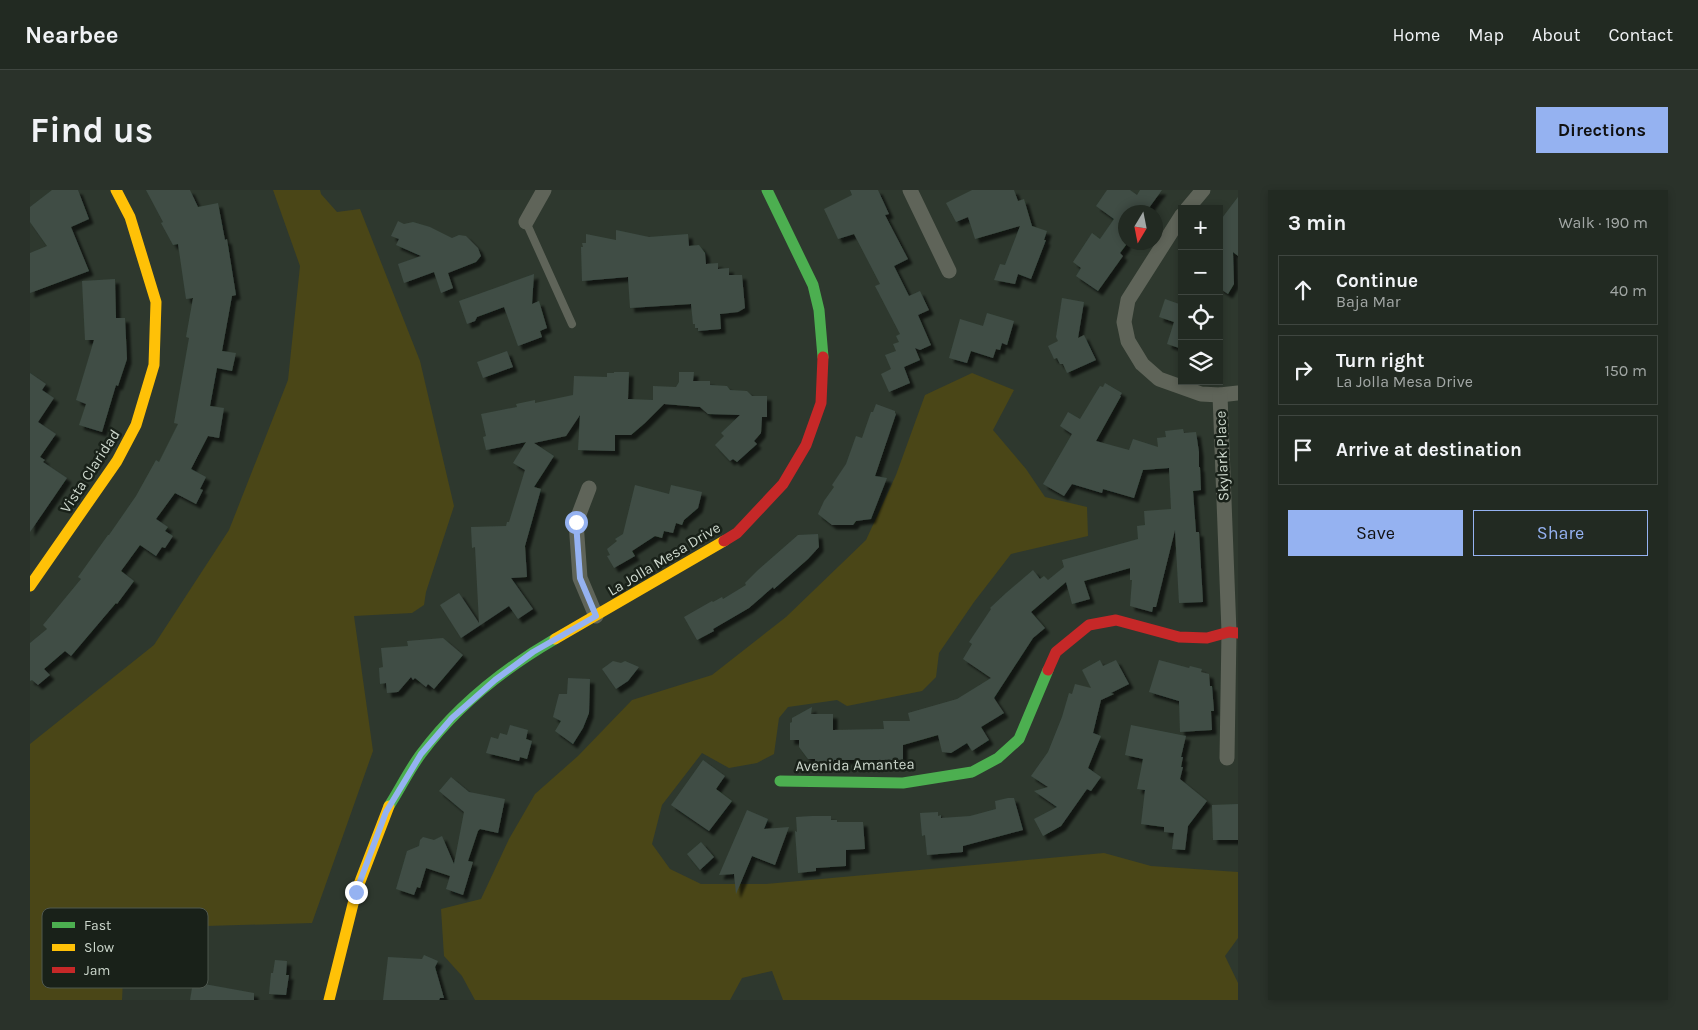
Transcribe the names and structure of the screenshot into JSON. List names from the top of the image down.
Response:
{
  "streets": {
    "street": [
      "Skylark Place",
      "Vista Claridad",
      "La Jolla Mesa Drive",
      "Avenida Amantea"
    ]
  },
  "crossings": [
    ["Skylark Place", "Avenida Amantea"]
  ],
  "legend": ["Fast", "Slow", "Jam"],
  "north": "bottom",
  "page": {
    "header": "Nearbee",
    "nav": [
      "Home",
      "Map",
      "About",
      "Contact"
    ],
    "buttons": [
      "Directions",
      ["Save", "Share"]
    ],
    "title": "Find us",
    "heading": ["3 min", "Walk · 190 m"],
    "map_buttons": ["+", "−"],
    "list": [
      ["Continue", "Baja Mar", "40 m"],
      ["Turn right", "La Jolla Mesa Drive", "150 m"],
      "Arrive at destination"
    ]
  }
}
